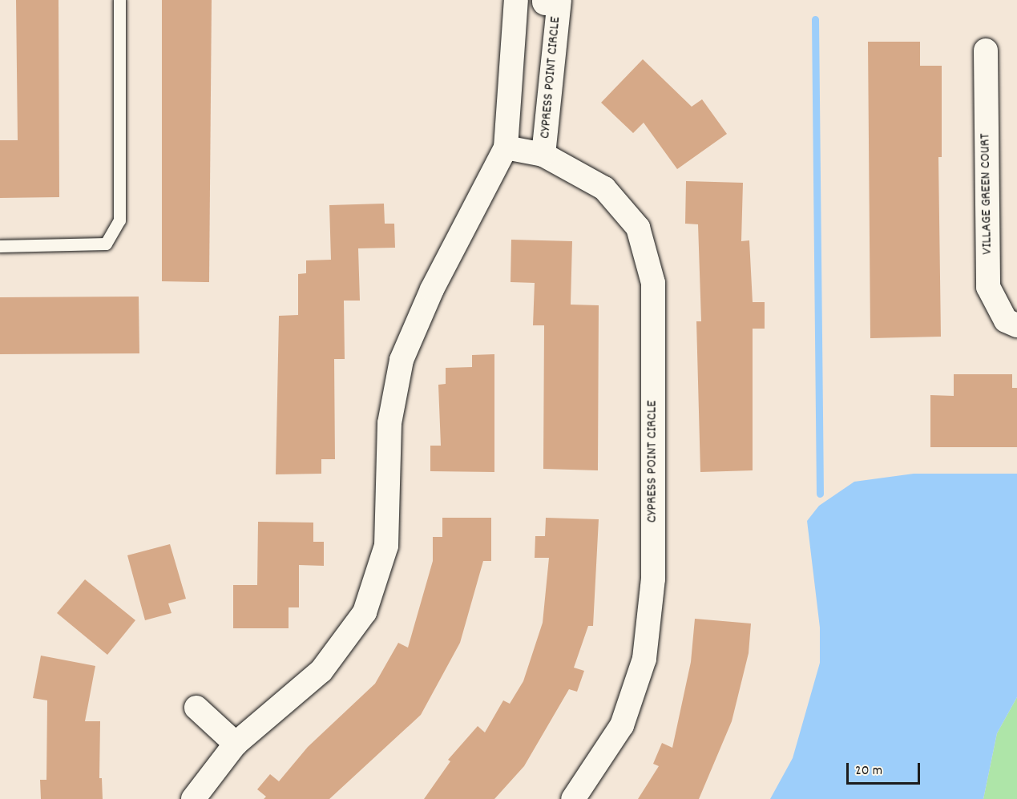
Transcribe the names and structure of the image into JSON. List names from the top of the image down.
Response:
{
  "streets": {
    "street": ["CYPRESS POINT CIRCLE", "VILLAGE GREEN COURT"]
  },
  "scale_bar": "20 m"
}
